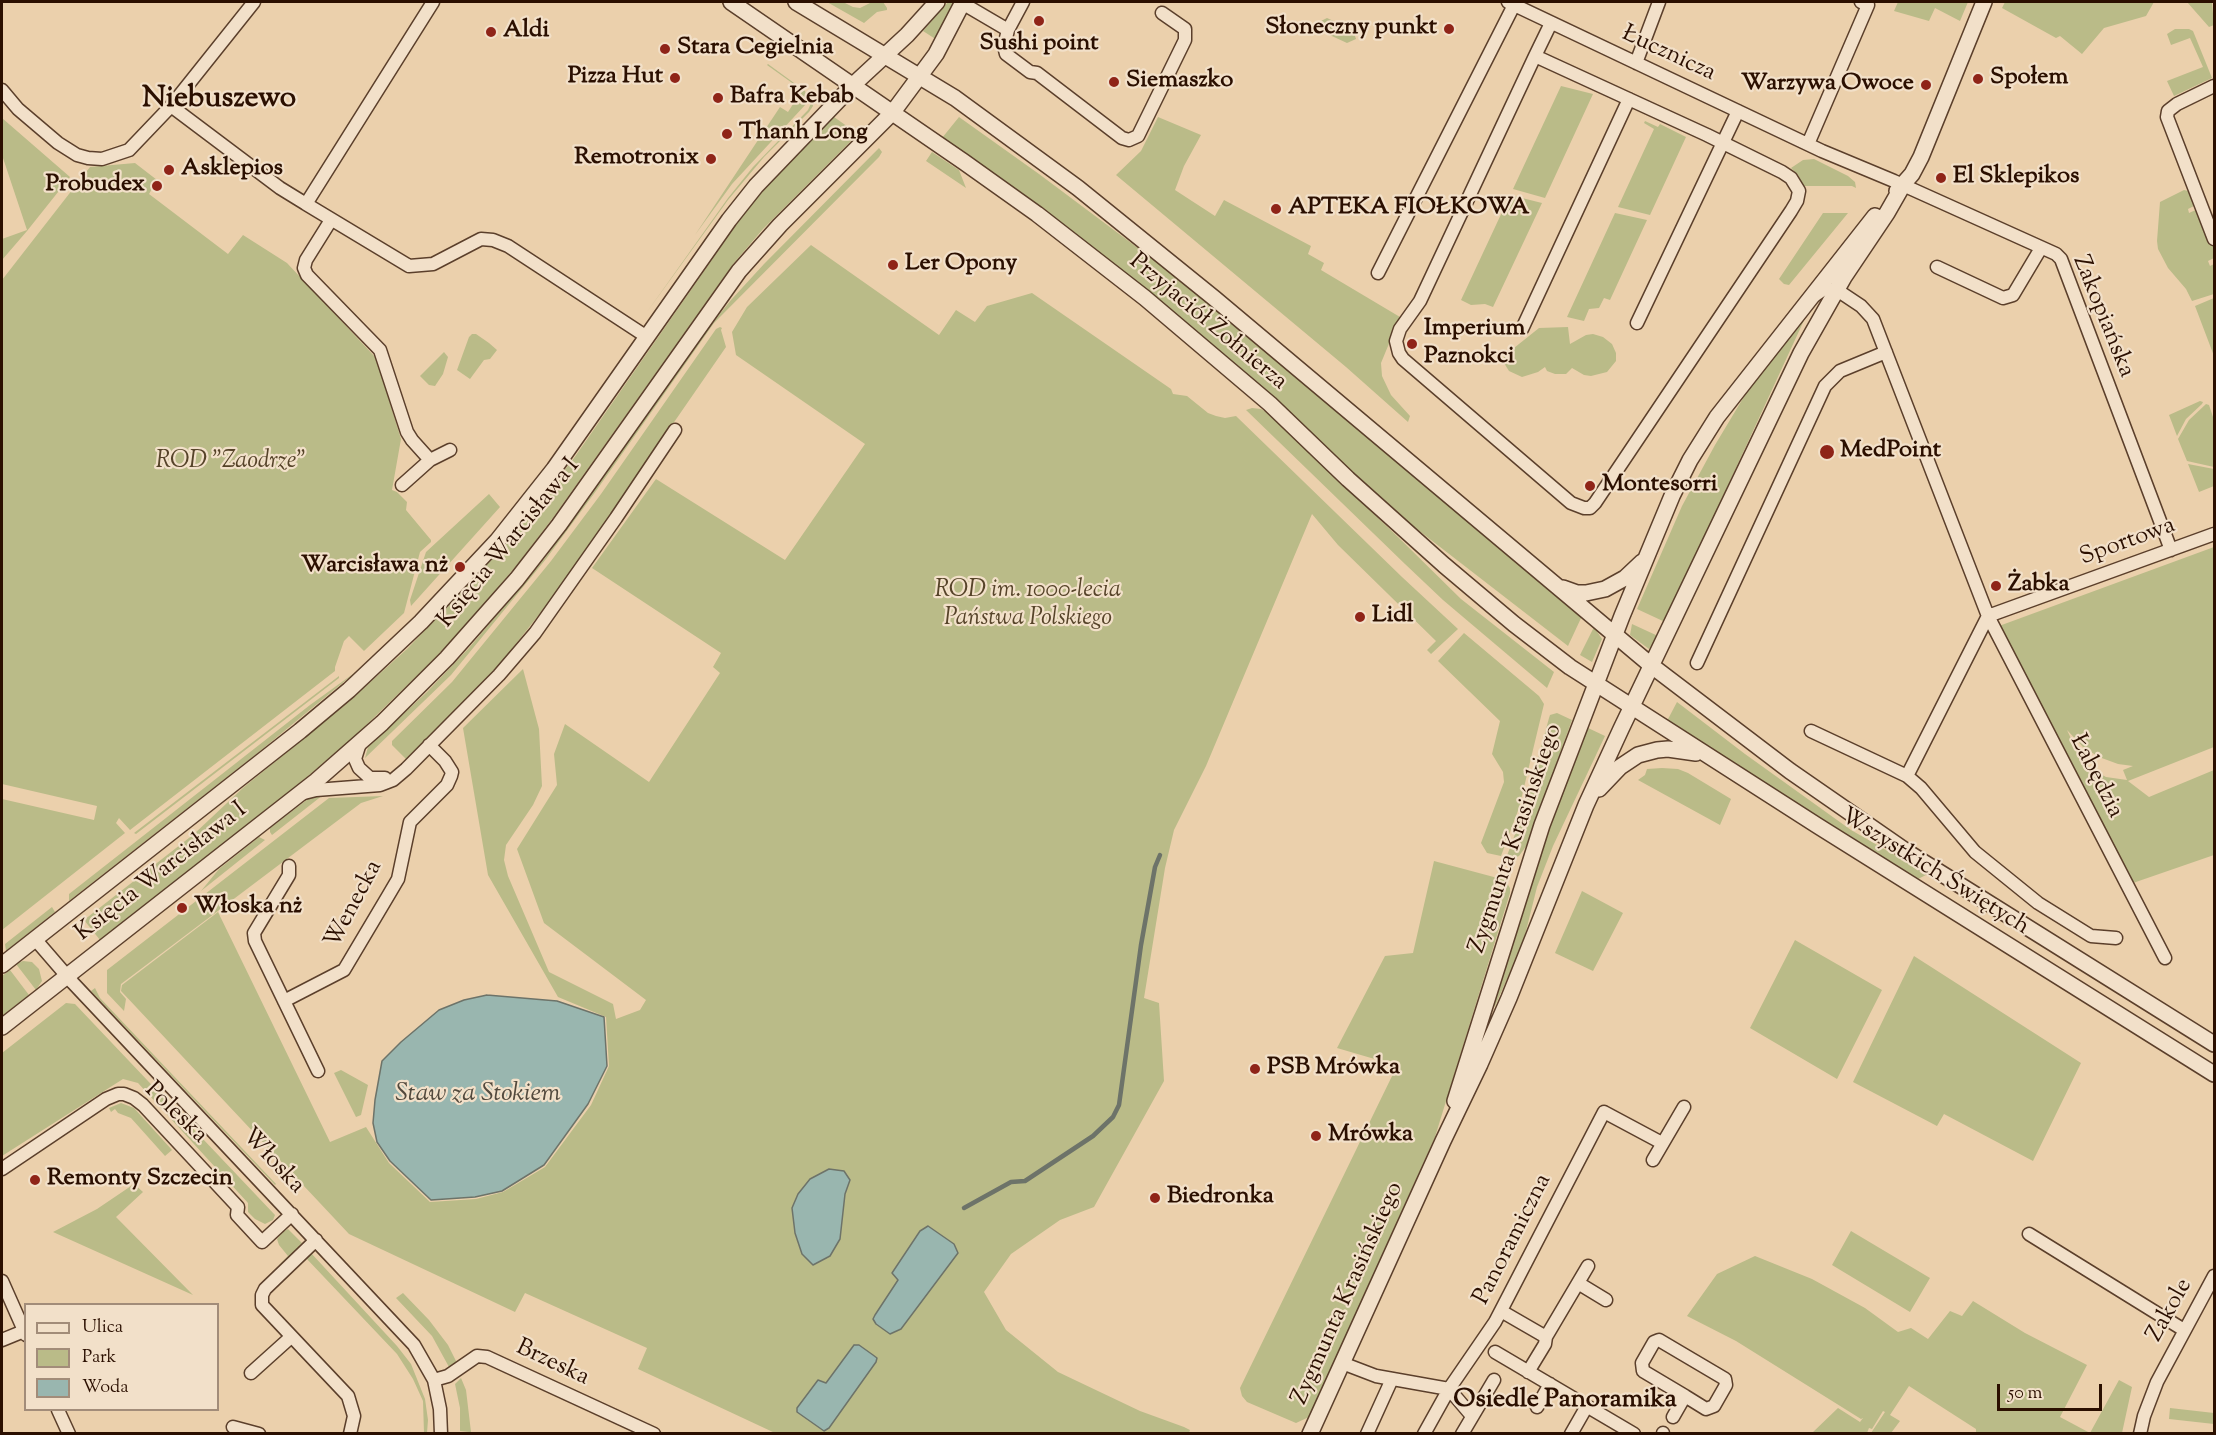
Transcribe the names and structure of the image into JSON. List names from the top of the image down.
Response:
{
  "streets": {
    "street": [
      "Łucznicza",
      "Zakopiańska",
      "Przyjaciół Żołnierza",
      "Sportowa",
      "Księcia Warcisława I",
      "Łabędzia",
      "Zygmunta Krasińskiego",
      "Wszystkich Świętych",
      "Wenecka",
      "Poleska",
      "Włoska",
      "Panoramiczna",
      "Zakole",
      "Brzeska"
    ]
  },
  "crossings": [
    ["Łucznicza", "Zakopiańska"],
    ["Łucznicza", "Zygmunta Krasińskiego"],
    ["Zakopiańska", "Sportowa"],
    ["Zakopiańska", "Zygmunta Krasińskiego"],
    ["Przyjaciół Żołnierza", "Księcia Warcisława I"],
    ["Przyjaciół Żołnierza", "Zygmunta Krasińskiego"],
    ["Przyjaciół Żołnierza", "Wszystkich Świętych"],
    ["Sportowa", "Łabędzia"],
    ["Księcia Warcisława I", "Włoska"],
    ["Łabędzia", "Zygmunta Krasińskiego"],
    ["Zygmunta Krasińskiego", "Wszystkich Świętych"],
    ["Poleska", "Włoska"],
    ["Włoska", "Brzeska"]
  ],
  "districts": ["Niebuszewo", "Osiedle Panoramika"],
  "water": ["Staw za Stokiem"],
  "parks": ["ROD \"Zaodrze\"", "ROD im. 1000-lecia Państwa Polskiego"],
  "places": [
    "Sushi point",
    "Słoneczny punkt",
    "Aldi",
    "Stara Cegielnia",
    "Pizza Hut",
    "Społem",
    "Siemaszko",
    "Warzywa Owoce",
    "Bafra Kebab",
    "Thanh Long",
    "Remotronix",
    "Asklepios",
    "El Sklepikos",
    "Probudex",
    "APTEKA FIOŁKOWA",
    "Ler Opony",
    "Imperium Paznokci",
    "MedPoint",
    "Montesorri",
    "Warcisława nż",
    "Żabka",
    "Lidl",
    "Włoska nż",
    "PSB Mrówka",
    "Mrówka",
    "Remonty Szczecin",
    "Biedronka"
  ],
  "legend": ["Ulica", "Park", "Woda"],
  "scale_bar": "50 m"
}
